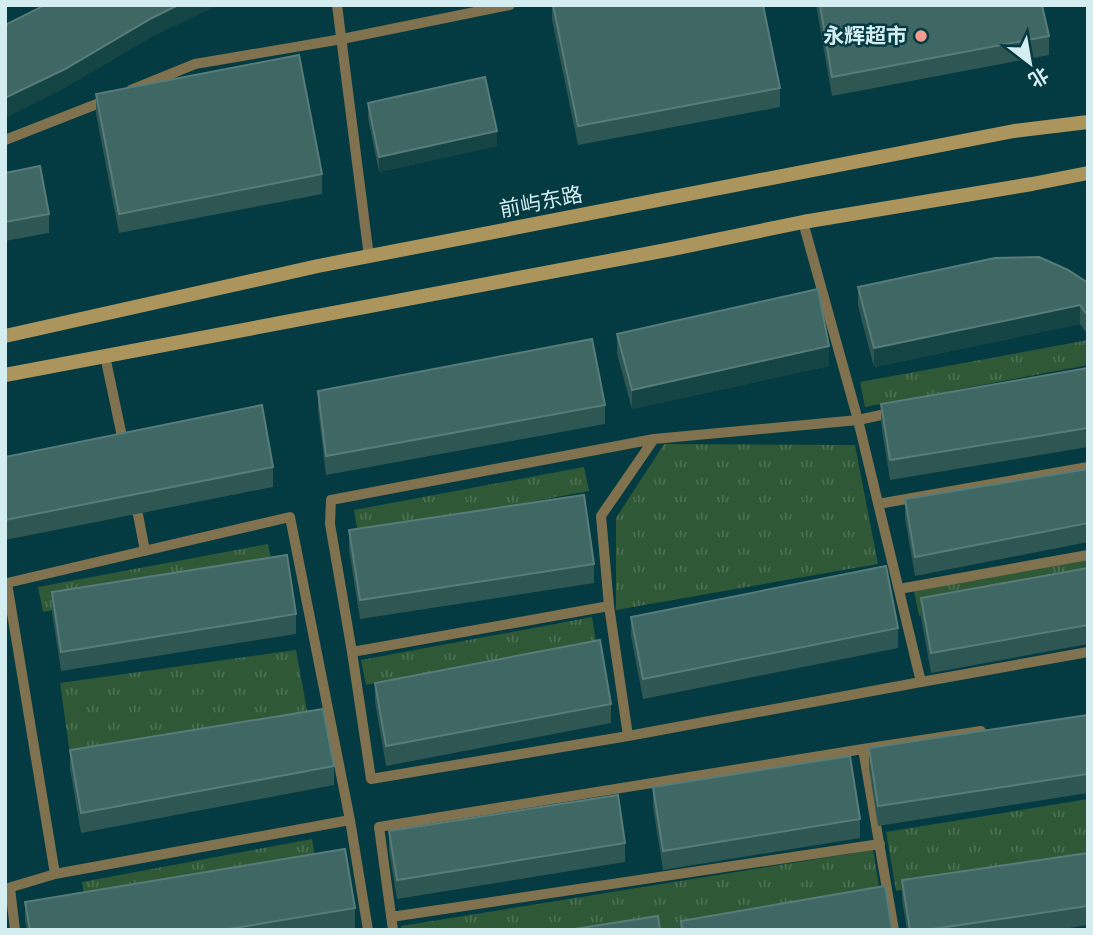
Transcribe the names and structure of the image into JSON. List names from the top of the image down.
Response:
{
  "streets": {
    "main road": ["前屿东路"]
  },
  "places": ["永辉超市"],
  "north": "bottom right"
}
